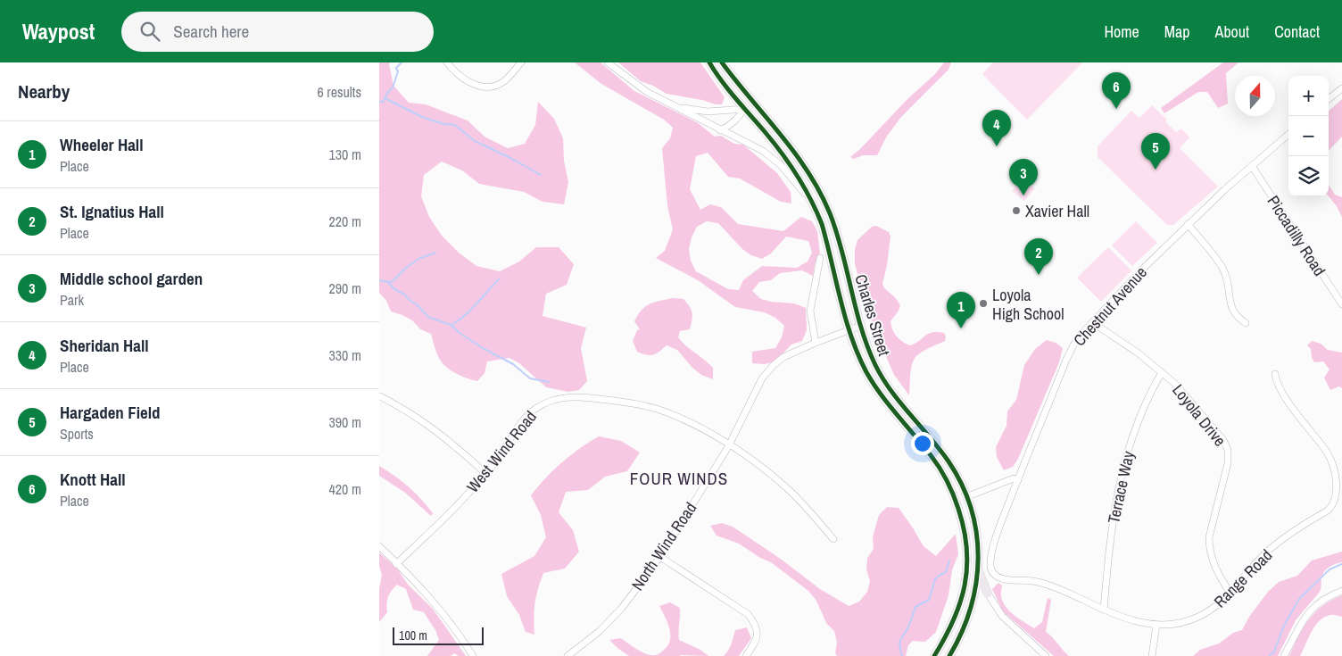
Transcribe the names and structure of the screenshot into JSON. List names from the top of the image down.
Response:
{
  "streets": {
    "main road": ["Charles Street"],
    "street": [
      "Piccadilly Road",
      "Chestnut Avenue",
      "Loyola Drive",
      "West Wind Road",
      "Terrace Way",
      "North Wind Road",
      "Range Road"
    ]
  },
  "crossings": [
    ["Piccadilly Road", "Chestnut Avenue"],
    ["Chestnut Avenue", "Loyola Drive"],
    ["Chestnut Avenue", "Range Road"],
    ["Charles Street", "North Wind Road"],
    ["Loyola Drive", "Terrace Way"],
    ["Loyola Drive", "Range Road"],
    ["West Wind Road", "North Wind Road"],
    ["Terrace Way", "Range Road"]
  ],
  "districts": ["FOUR WINDS"],
  "places": ["Xavier Hall", "Loyola High School"],
  "scale_bar": "100 m",
  "north": "top",
  "page": {
    "header": "Waypost",
    "search": "Search here",
    "nav": [
      "Home",
      "Map",
      "About",
      "Contact"
    ],
    "heading": ["Nearby", "6 results"],
    "pins": [
      "6",
      "4",
      "5",
      "3",
      "2",
      "1"
    ],
    "map_buttons": ["+", "−"],
    "list": [
      {
        "mark": "1",
        "name": "Wheeler Hall",
        "note": "Place",
        "value": "130 m"
      },
      {
        "mark": "2",
        "name": "St. Ignatius Hall",
        "note": "Place",
        "value": "220 m"
      },
      {
        "mark": "3",
        "name": "Middle school garden",
        "note": "Park",
        "value": "290 m"
      },
      {
        "mark": "4",
        "name": "Sheridan Hall",
        "note": "Place",
        "value": "330 m"
      },
      {
        "mark": "5",
        "name": "Hargaden Field",
        "note": "Sports",
        "value": "390 m"
      },
      {
        "mark": "6",
        "name": "Knott Hall",
        "note": "Place",
        "value": "420 m"
      }
    ],
    "scale": "100 m"
  }
}
